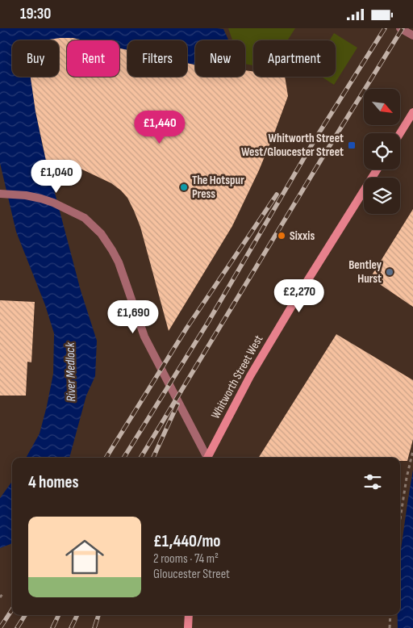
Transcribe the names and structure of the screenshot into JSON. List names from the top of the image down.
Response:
{
  "streets": {
    "main road": ["Whitworth Street West"]
  },
  "water": ["River Medlock"],
  "places": {
    "transit": ["Whitworth Street West/Gloucester Street"],
    "other": ["The Hotspur Press", "Sixxis", "Bentley Hurst"]
  },
  "north": "bottom right",
  "page": {
    "status": "19:30",
    "chip": [
      "Buy",
      "Rent",
      "Filters",
      "New",
      "Apartment"
    ],
    "price": [
      "£1,440",
      "£1,040",
      "£2,270",
      "£1,690"
    ],
    "heading": "4 homes",
    "list": [
      {
        "name": "£1,440/mo",
        "note": "2 rooms · 74 m² · Gloucester Street"
      }
    ]
  }
}
